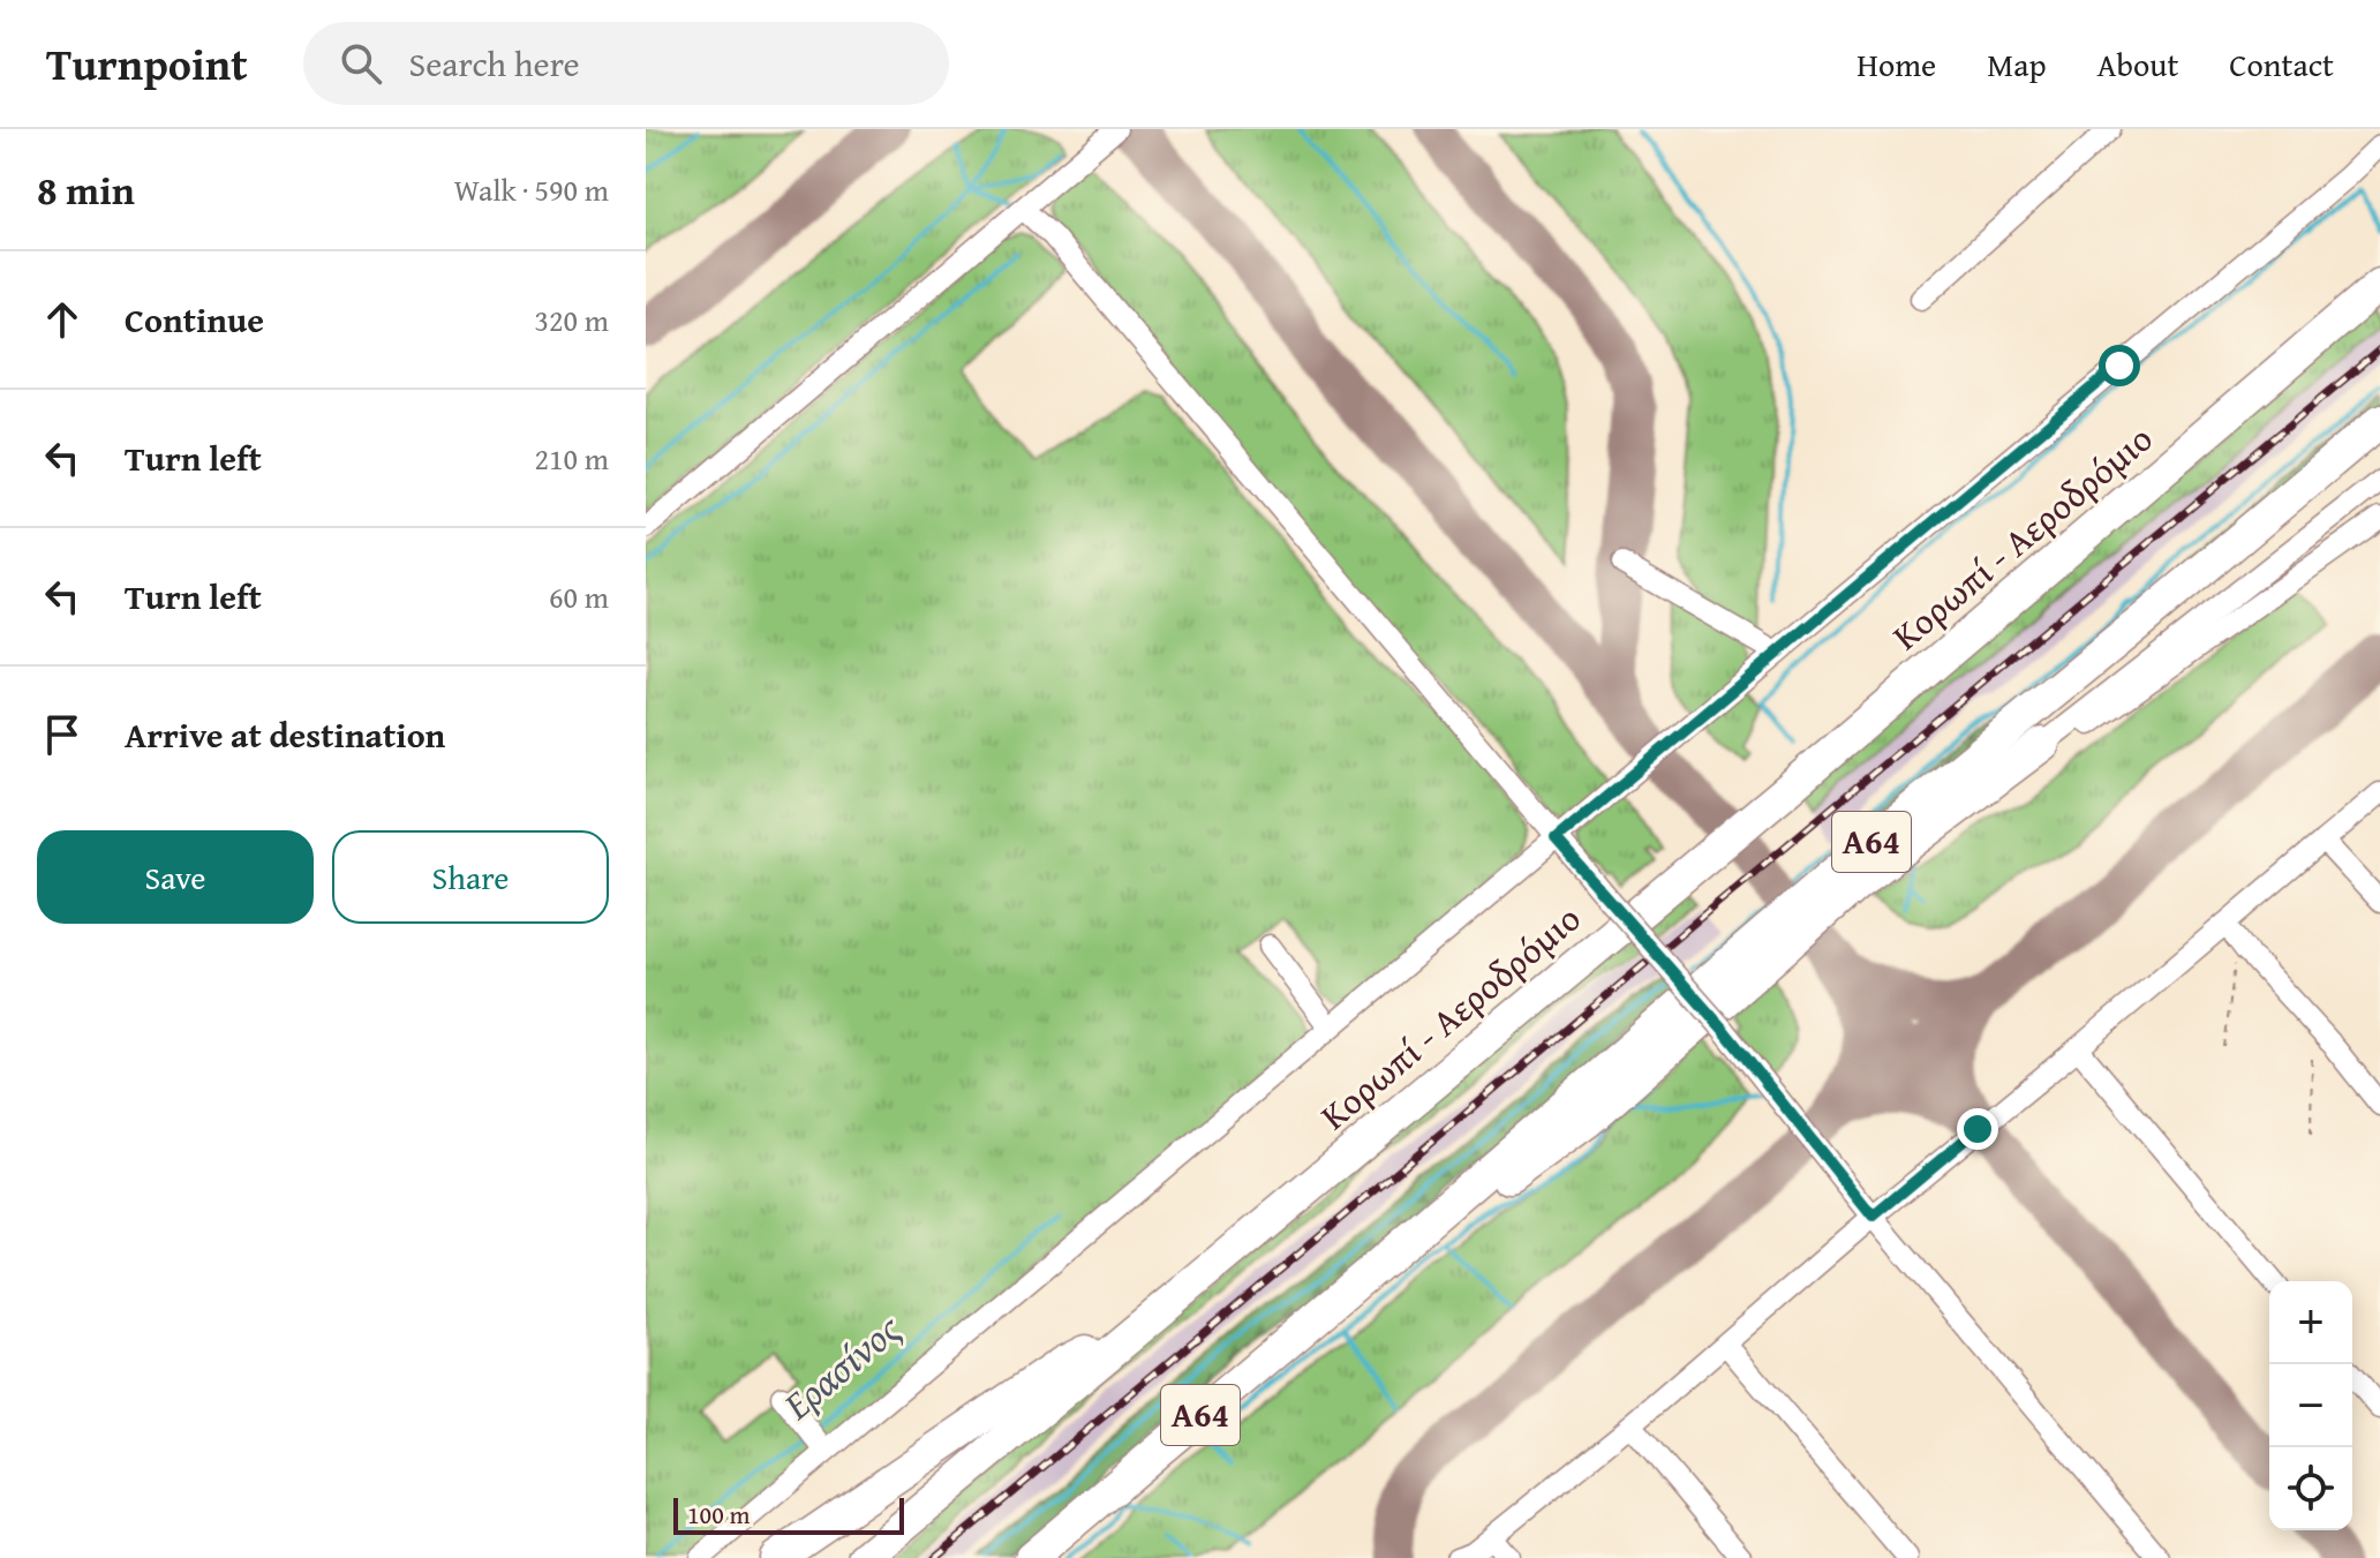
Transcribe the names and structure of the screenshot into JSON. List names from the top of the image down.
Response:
{
  "streets": {
    "highway": ["Κορωπί - Αεροδρόμιο", "Α64"]
  },
  "water": ["Ερασίνος"],
  "scale_bar": "100 m",
  "page": {
    "header": "Turnpoint",
    "search": "Search here",
    "nav": [
      "Home",
      "Map",
      "About",
      "Contact"
    ],
    "heading": ["8 min", "Walk · 590 m"],
    "list": [
      ["Continue", "320 m"],
      ["Turn left", "210 m"],
      ["Turn left", "60 m"],
      "Arrive at destination"
    ],
    "buttons": ["Save", "Share"],
    "map_buttons": ["+", "−"],
    "scale": "100 m"
  }
}
